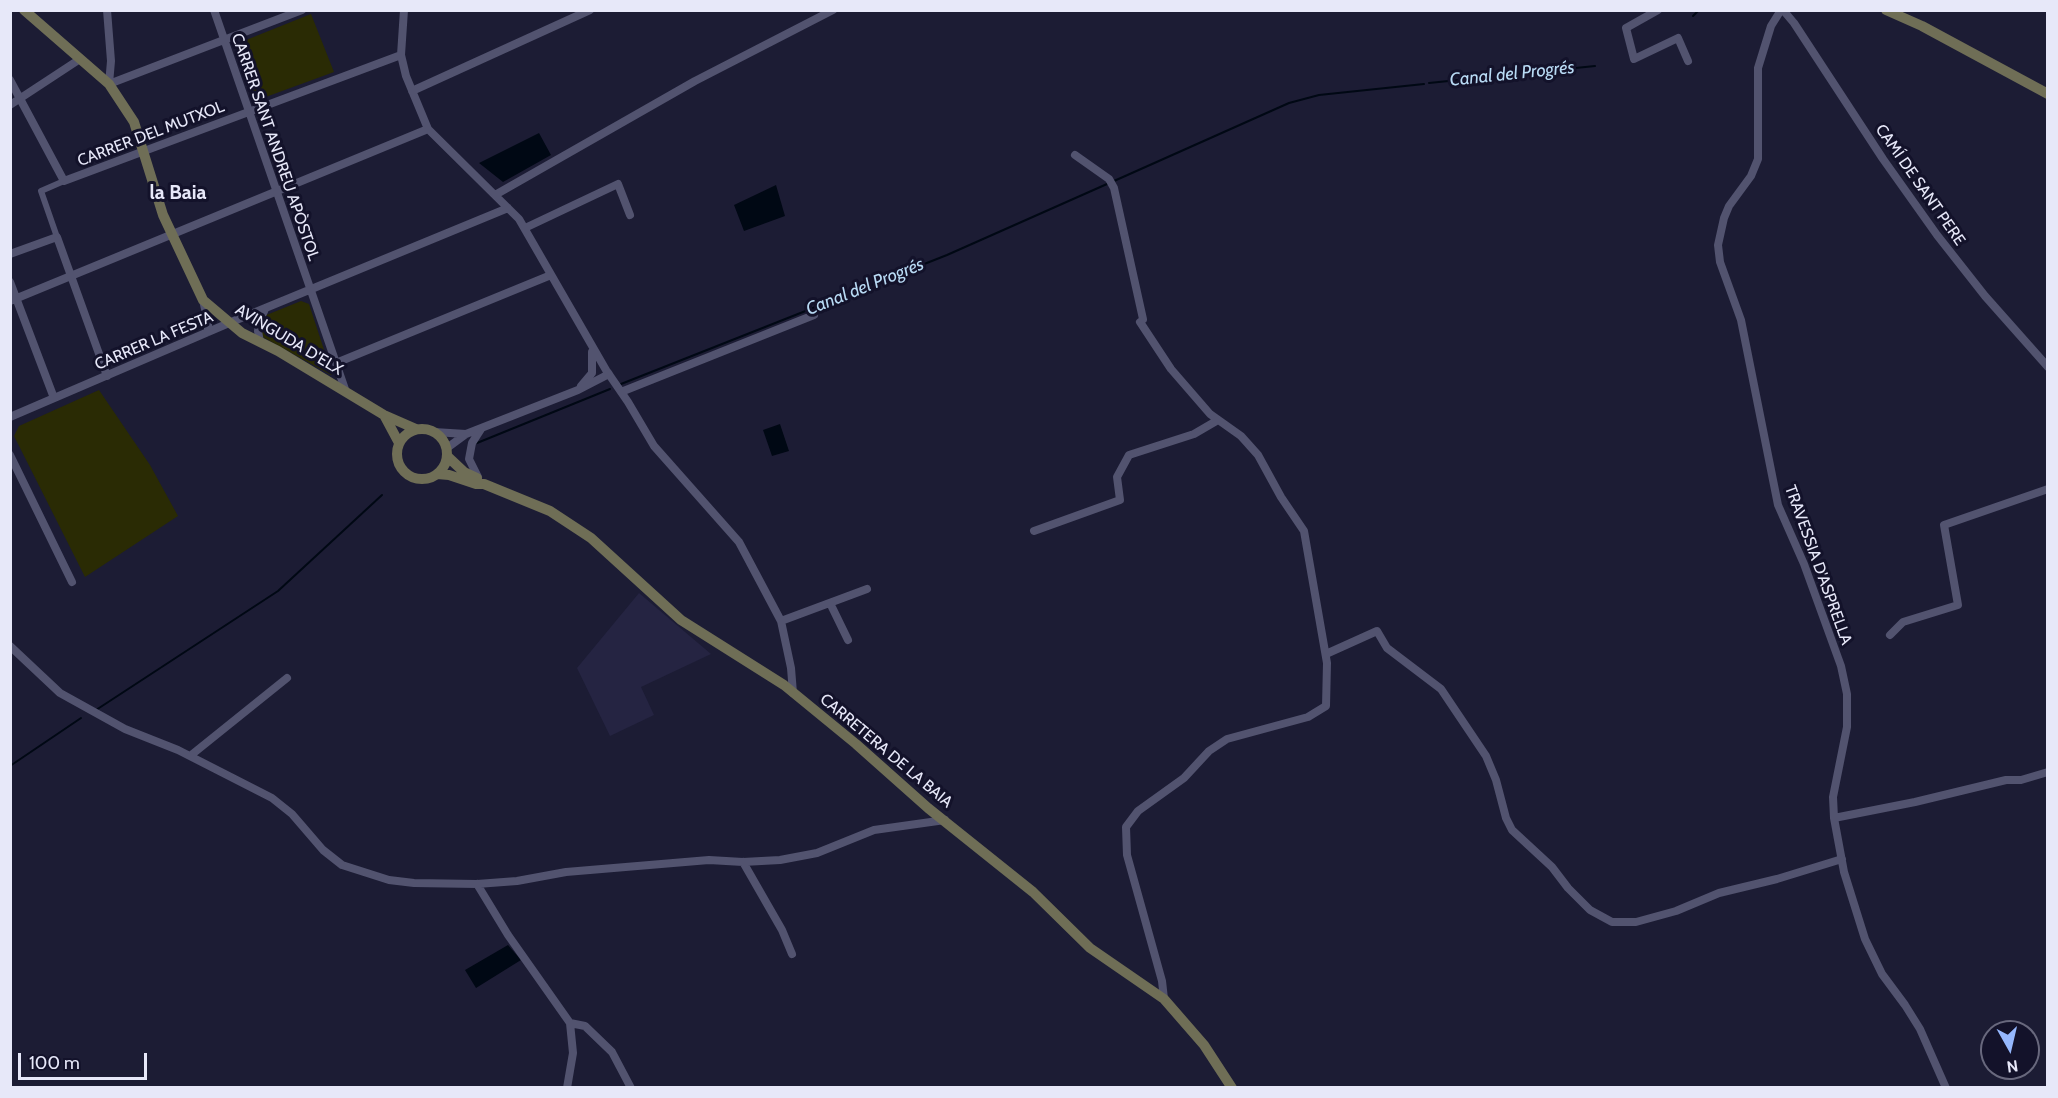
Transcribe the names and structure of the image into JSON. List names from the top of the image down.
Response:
{
  "streets": {
    "main road": ["AVINGUDA D'ELX", "CARRETERA DE LA BAIA"],
    "street": [
      "CARRER DEL MUTXOL",
      "CARRER SANT ANDREU APÒSTOL",
      "CAMÍ DE SANT PERE",
      "CARRER LA FESTA",
      "TRAVESSIA D'ASPRELLA"
    ]
  },
  "crossings": [
    ["CARRER DEL MUTXOL", "CARRER SANT ANDREU APÒSTOL"],
    ["CARRER DEL MUTXOL", "AVINGUDA D'ELX"],
    ["CARRER SANT ANDREU APÒSTOL", "AVINGUDA D'ELX"],
    ["CARRER SANT ANDREU APÒSTOL", "CARRER LA FESTA"],
    ["CAMÍ DE SANT PERE", "TRAVESSIA D'ASPRELLA"],
    ["AVINGUDA D'ELX", "CARRER LA FESTA"],
    ["AVINGUDA D'ELX", "CARRETERA DE LA BAIA"]
  ],
  "districts": ["la Baia"],
  "water": ["Canal del Progrés"],
  "scale_bar": "100 m",
  "north": "bottom"
}
